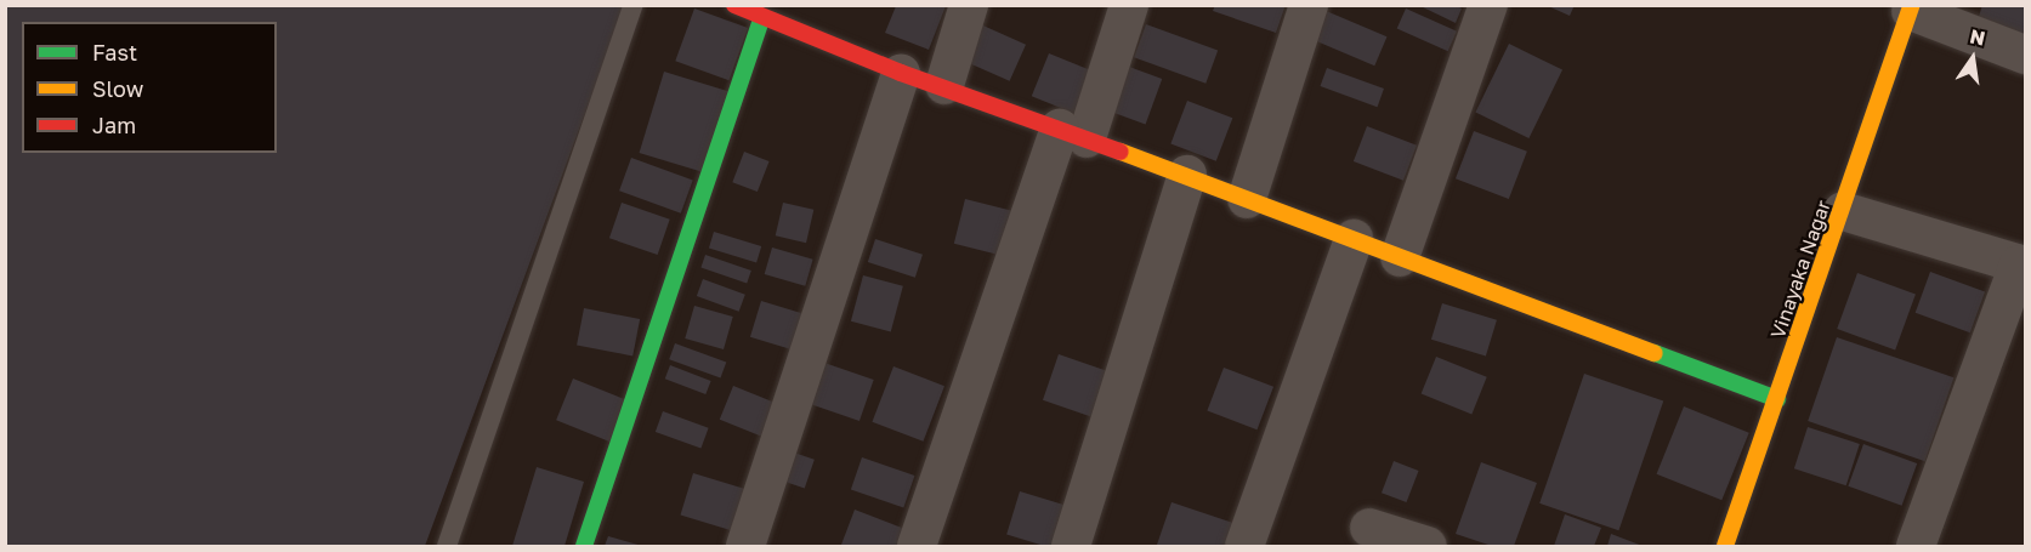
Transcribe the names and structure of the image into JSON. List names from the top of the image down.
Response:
{
  "streets": {
    "street": ["Vinayaka Nagar"]
  },
  "legend": ["Fast", "Slow", "Jam"],
  "north": "top"
}
